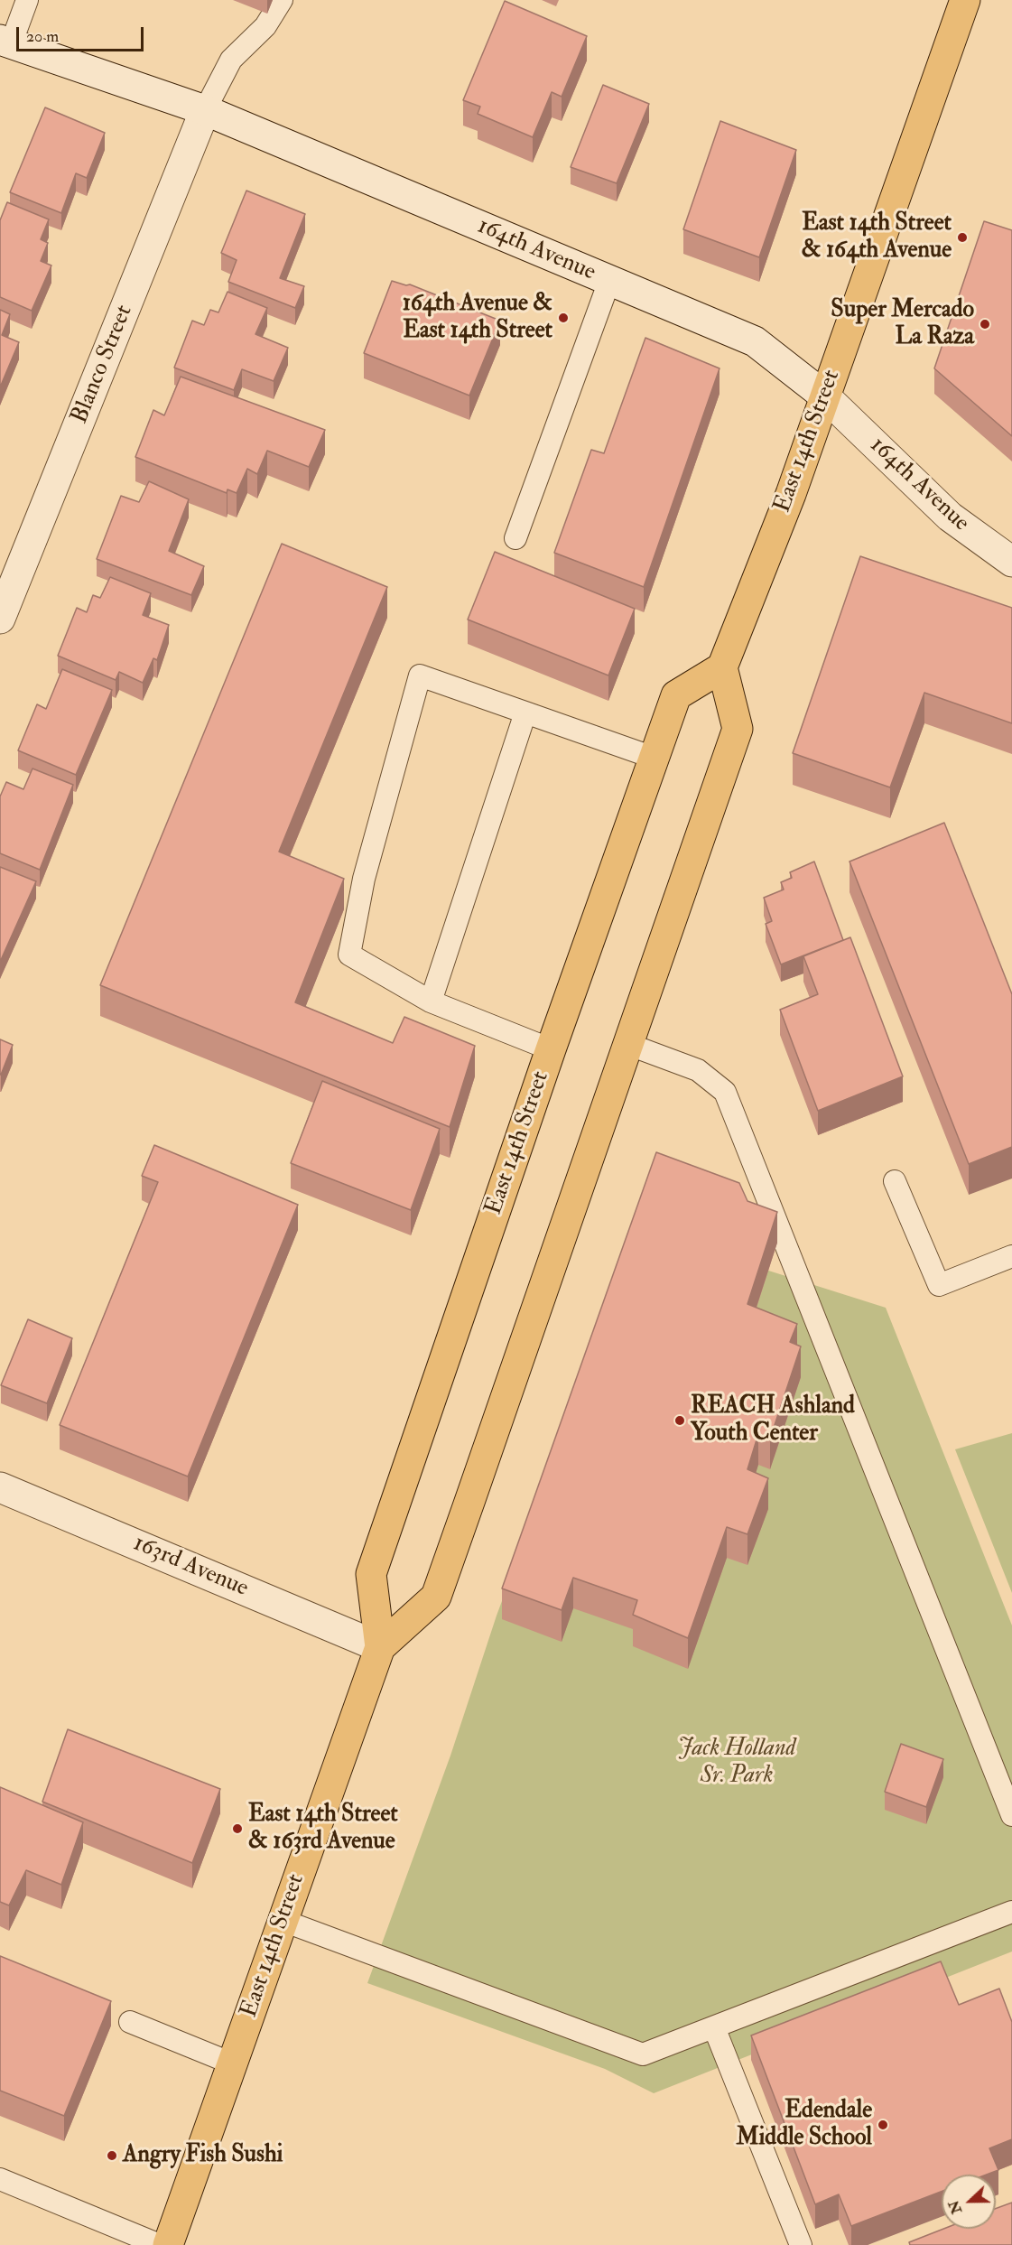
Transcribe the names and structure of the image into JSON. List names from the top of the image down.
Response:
{
  "streets": {
    "main road": ["East 14th Street"],
    "street": ["164th Avenue", "Blanco Street", "163rd Avenue"]
  },
  "crossings": [
    ["164th Avenue", "Blanco Street"],
    ["164th Avenue", "East 14th Street"],
    ["East 14th Street", "163rd Avenue"]
  ],
  "parks": ["Jack Holland Sr. Park"],
  "places": [
    "East 14th Street & 164th Avenue",
    "164th Avenue & East 14th Street",
    "Super Mercado La Raza",
    "REACH Ashland Youth Center",
    "East 14th Street & 163rd Avenue",
    "Edendale Middle School",
    "Angry Fish Sushi"
  ],
  "scale_bar": "20 m",
  "north": "left"
}
